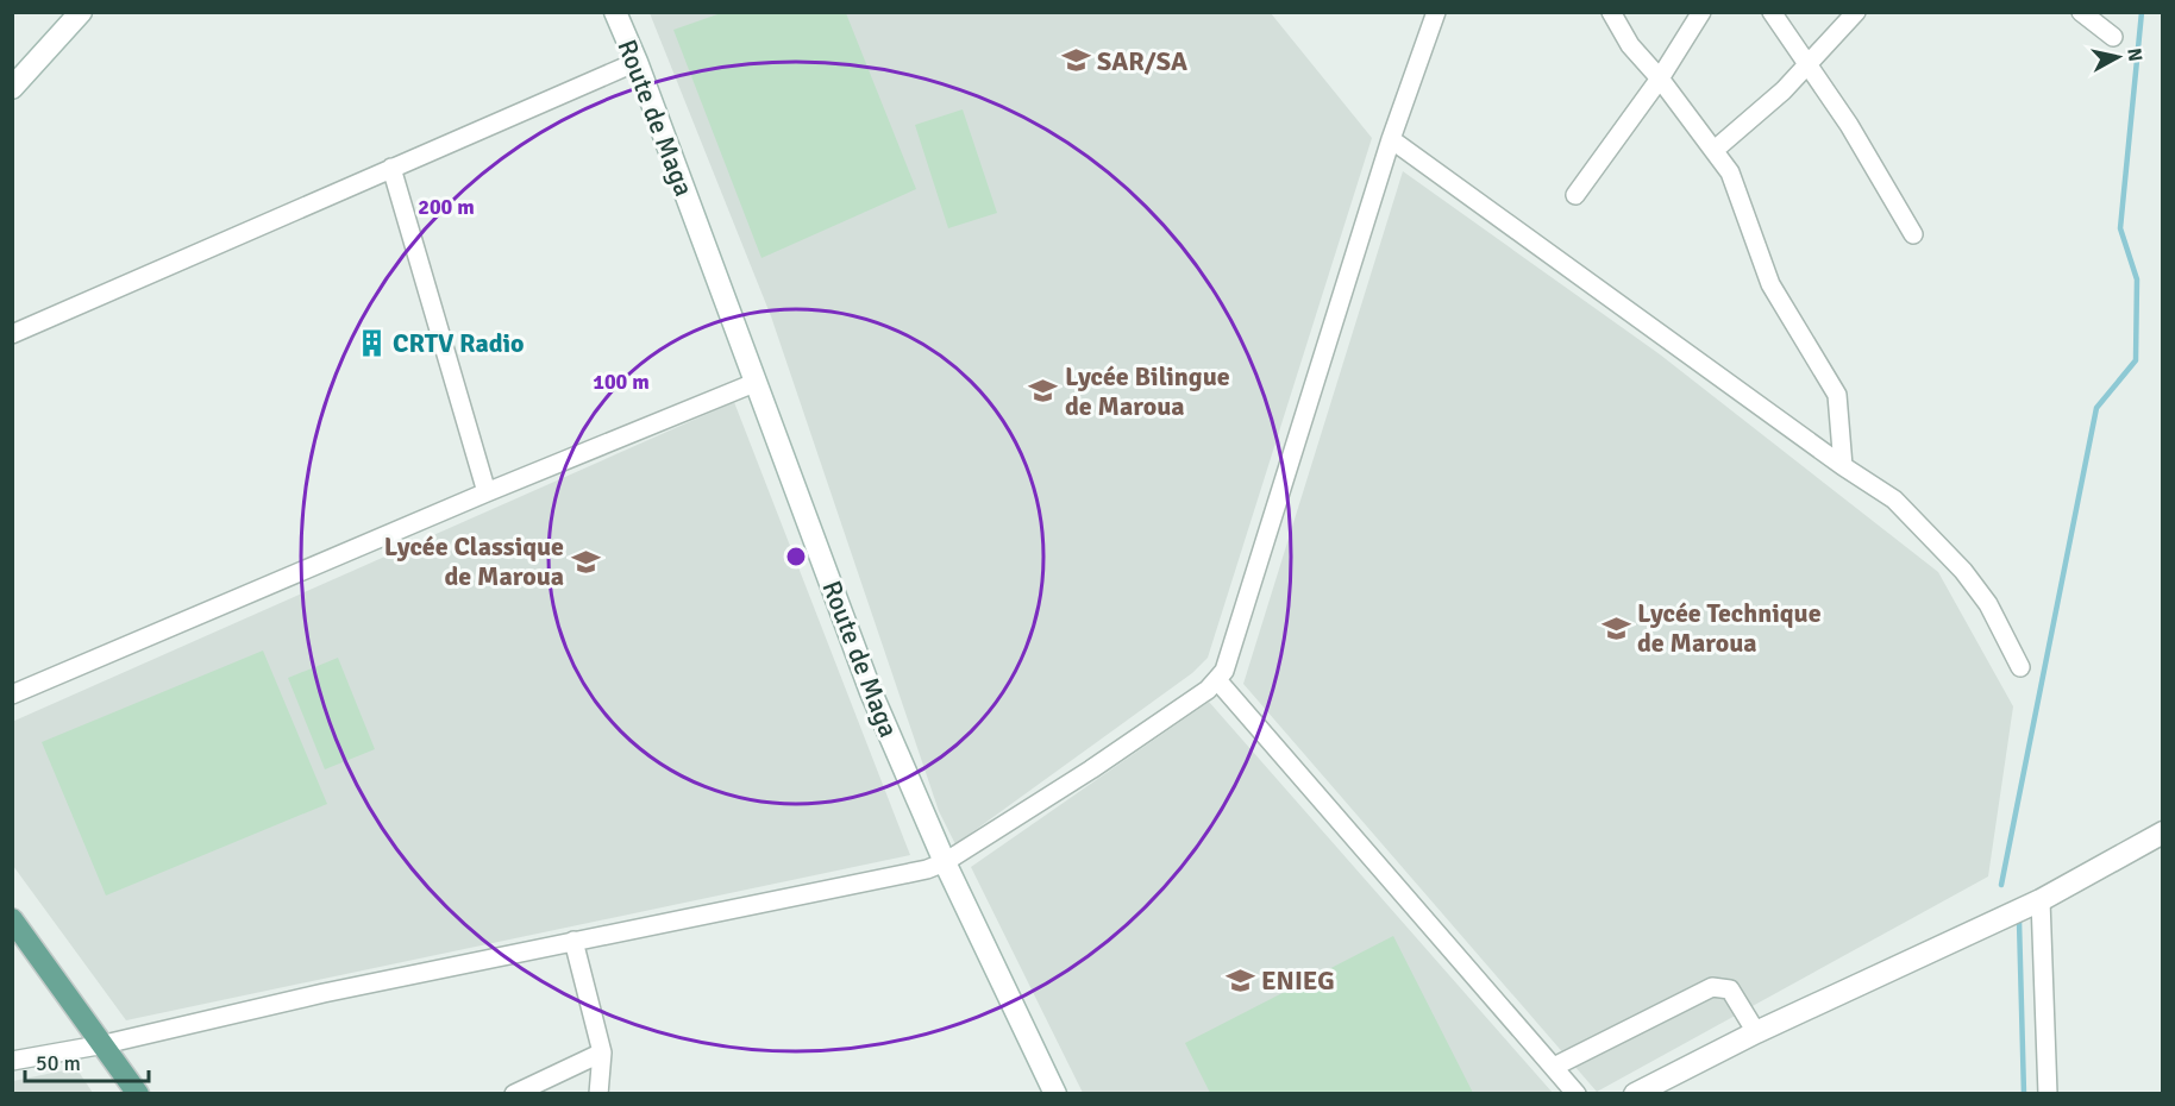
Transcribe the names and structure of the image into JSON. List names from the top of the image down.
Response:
{
  "streets": {
    "main road": ["Route de Maga"]
  },
  "places": {
    "school or university": [
      "SAR/SA",
      "Lycée Bilingue de Maroua",
      "Lycée Classique de Maroua",
      "Lycée Technique de Maroua",
      "ENIEG"
    ],
    "building": ["CRTV Radio"]
  },
  "scale_bar": "50 m",
  "north": "right",
  "rings": ["200 m", "100 m"]
}
